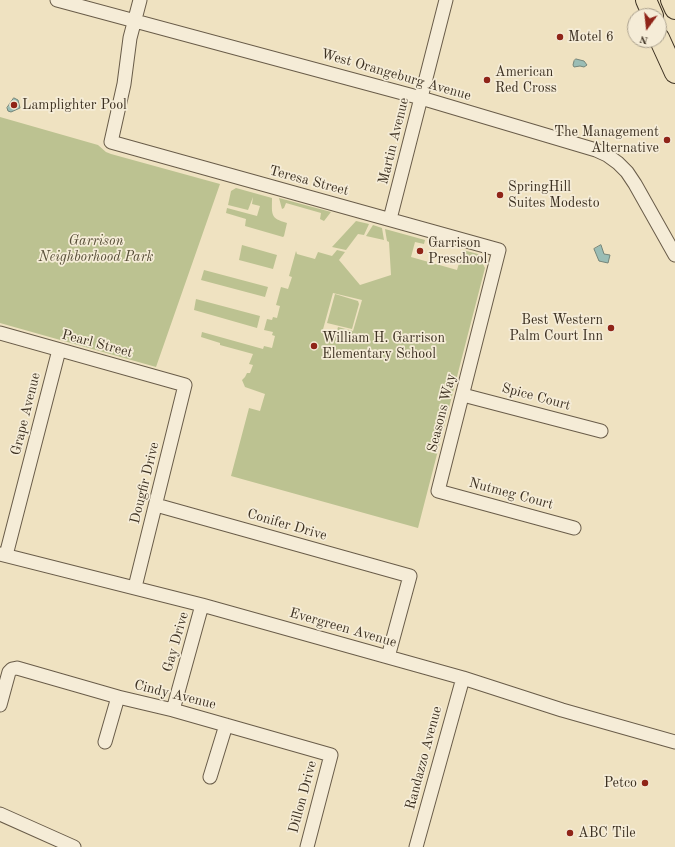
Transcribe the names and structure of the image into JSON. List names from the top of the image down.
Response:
{
  "streets": {
    "street": [
      "West Orangeburg Avenue",
      "Martin Avenue",
      "Teresa Street",
      "Pearl Street",
      "Spice Court",
      "Seasons Way",
      "Grape Avenue",
      "Dougfir Drive",
      "Nutmeg Court",
      "Conifer Drive",
      "Evergreen Avenue",
      "Gay Drive",
      "Cindy Avenue",
      "Randazzo Avenue",
      "Dillon Drive"
    ]
  },
  "crossings": [
    ["West Orangeburg Avenue", "Martin Avenue"],
    ["West Orangeburg Avenue", "Teresa Street"],
    ["Martin Avenue", "Teresa Street"],
    ["Teresa Street", "Seasons Way"],
    ["Pearl Street", "Grape Avenue"],
    ["Pearl Street", "Dougfir Drive"],
    ["Spice Court", "Seasons Way"],
    ["Seasons Way", "Nutmeg Court"],
    ["Grape Avenue", "Evergreen Avenue"],
    ["Dougfir Drive", "Conifer Drive"],
    ["Dougfir Drive", "Evergreen Avenue"],
    ["Conifer Drive", "Evergreen Avenue"],
    ["Evergreen Avenue", "Gay Drive"],
    ["Evergreen Avenue", "Randazzo Avenue"],
    ["Gay Drive", "Cindy Avenue"],
    ["Cindy Avenue", "Dillon Drive"]
  ],
  "parks": ["Garrison Neighborhood Park"],
  "places": [
    "Motel 6",
    "American Red Cross",
    "Lamplighter Pool",
    "The Management Alternative",
    "SpringHill Suites Modesto",
    "Garrison Preschool",
    "Best Western Palm Court Inn",
    "William H. Garrison Elementary School",
    "Petco",
    "ABC Tile"
  ],
  "north": "bottom"
}
